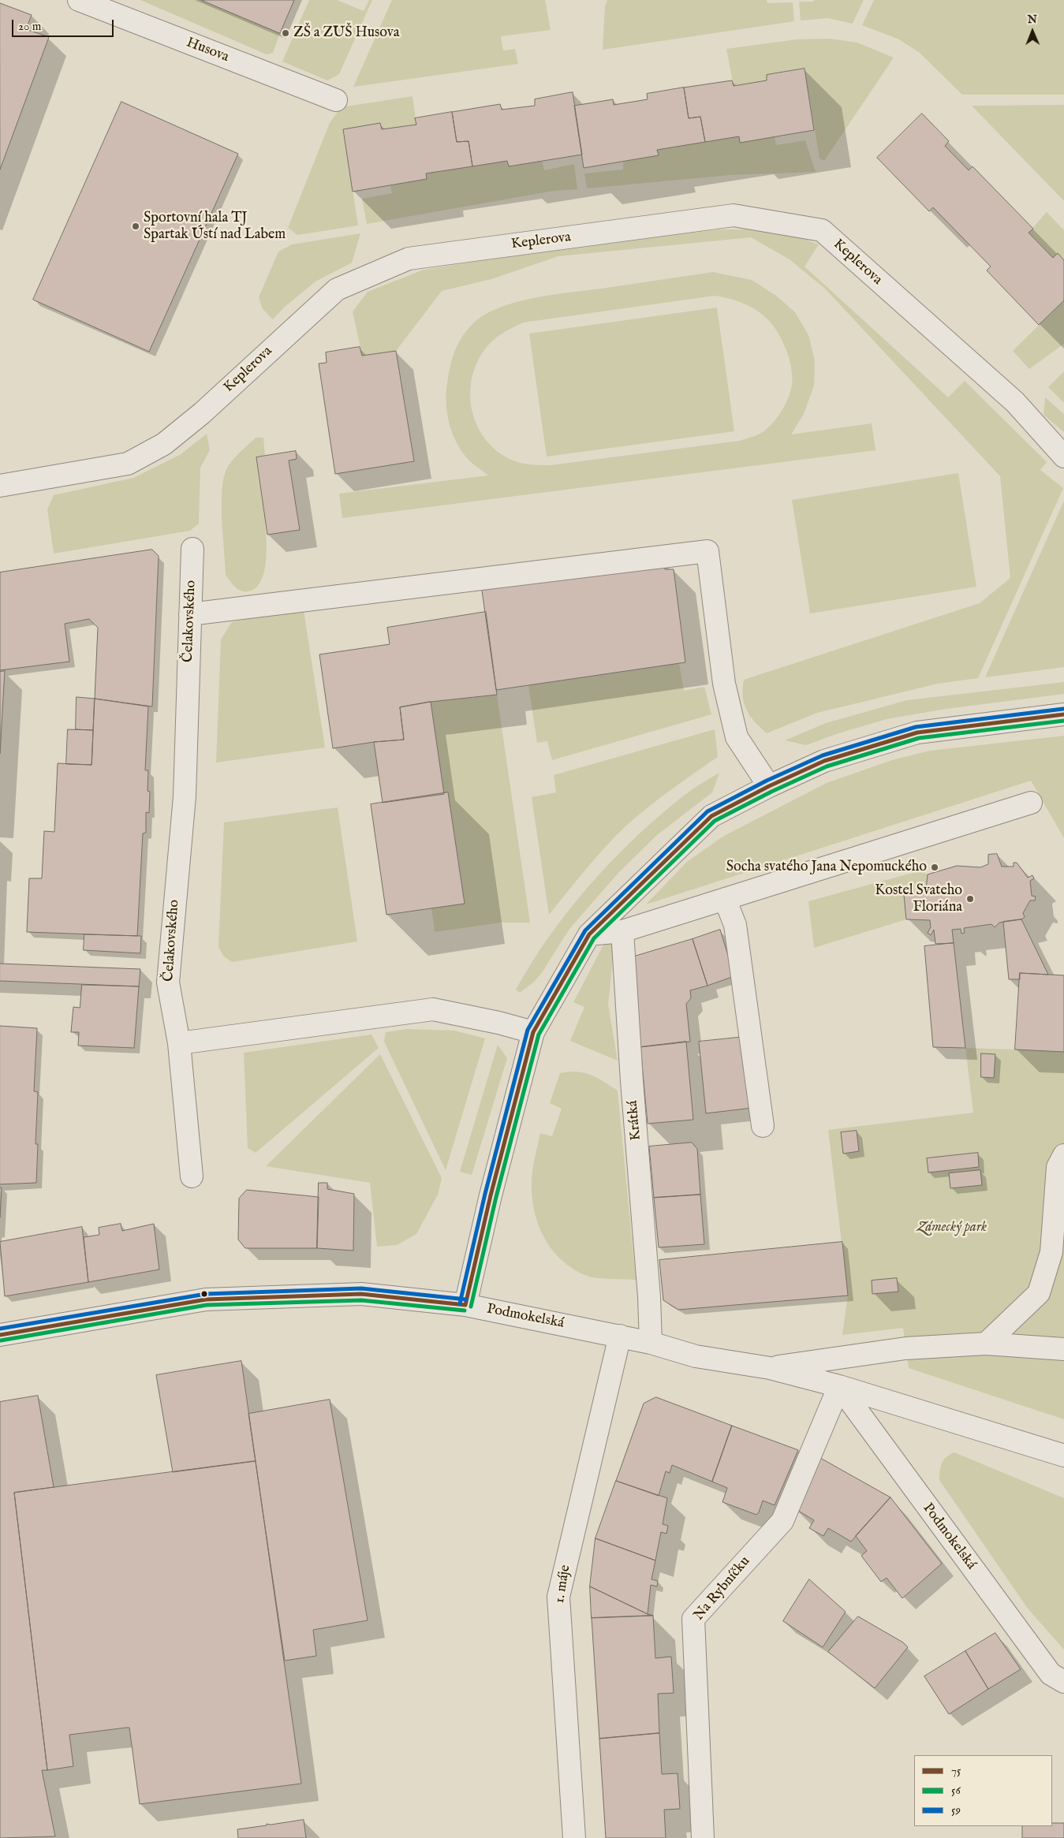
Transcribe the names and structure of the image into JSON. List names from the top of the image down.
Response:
{
  "streets": {
    "street": [
      "Husova",
      "Keplerova",
      "Čelakovského",
      "Krátká",
      "Podmokelská",
      "1. máje",
      "Na Rybníčku"
    ]
  },
  "crossings": [
    ["Krátká", "Podmokelská"],
    ["Podmokelská", "1. máje"],
    ["Podmokelská", "Na Rybníčku"]
  ],
  "parks": ["Zámecký park"],
  "places": [
    "ZŠ a ZUŠ Husova",
    "Sportovní hala TJ Spartak Ústí nad Labem",
    "Socha svatého Jana Nepomuckého",
    "Kostel Svateho Floriána"
  ],
  "lines": ["transit line 59", "transit line 75", "transit line 56"],
  "legend": ["75", "56", "59"],
  "scale_bar": "20 m",
  "north": "top"
}
